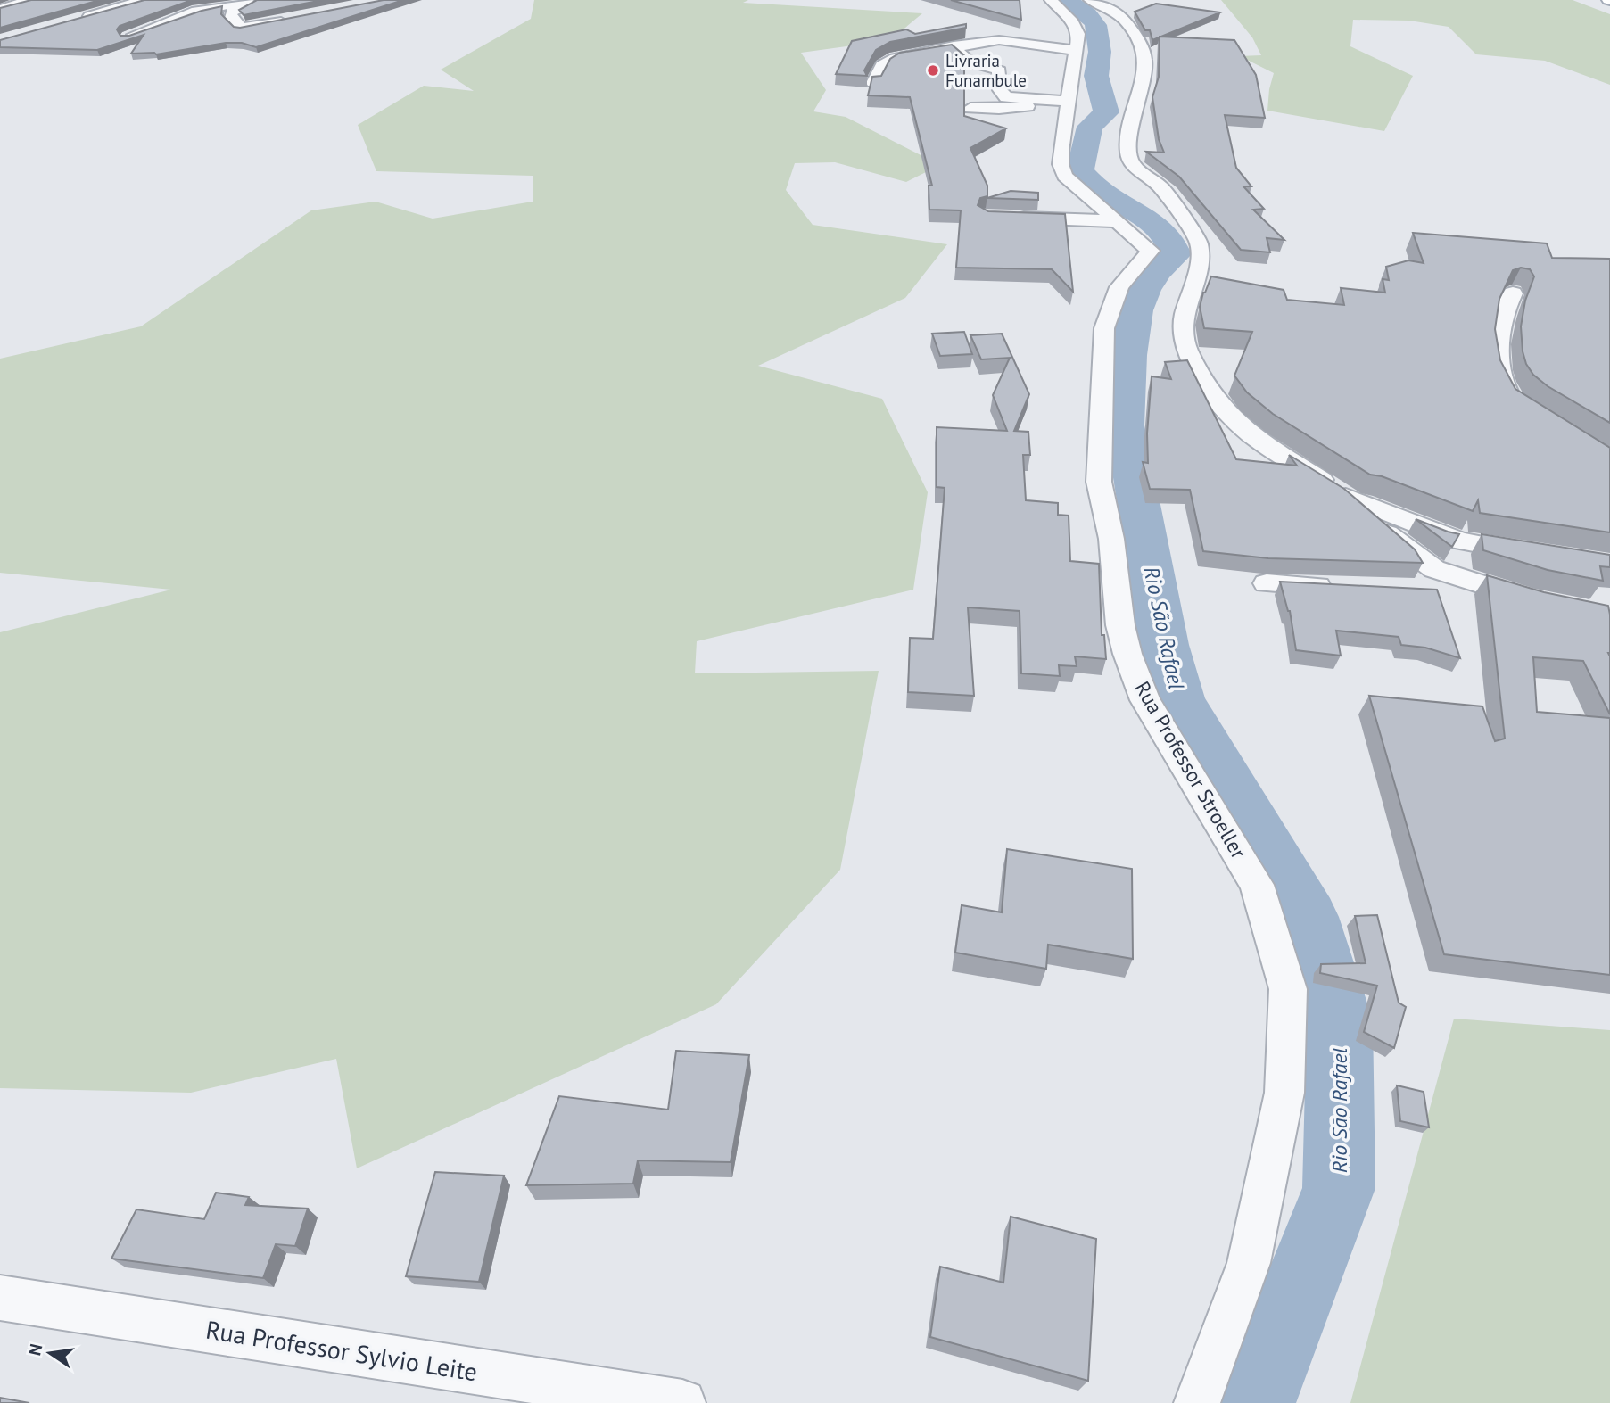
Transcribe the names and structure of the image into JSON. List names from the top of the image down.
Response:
{
  "streets": {
    "street": ["Rua Professor Stroeller", "Rua Professor Sylvio Leite"]
  },
  "water": ["Rio São Rafael"],
  "places": ["Livraria Funambule"],
  "north": "left"
}
